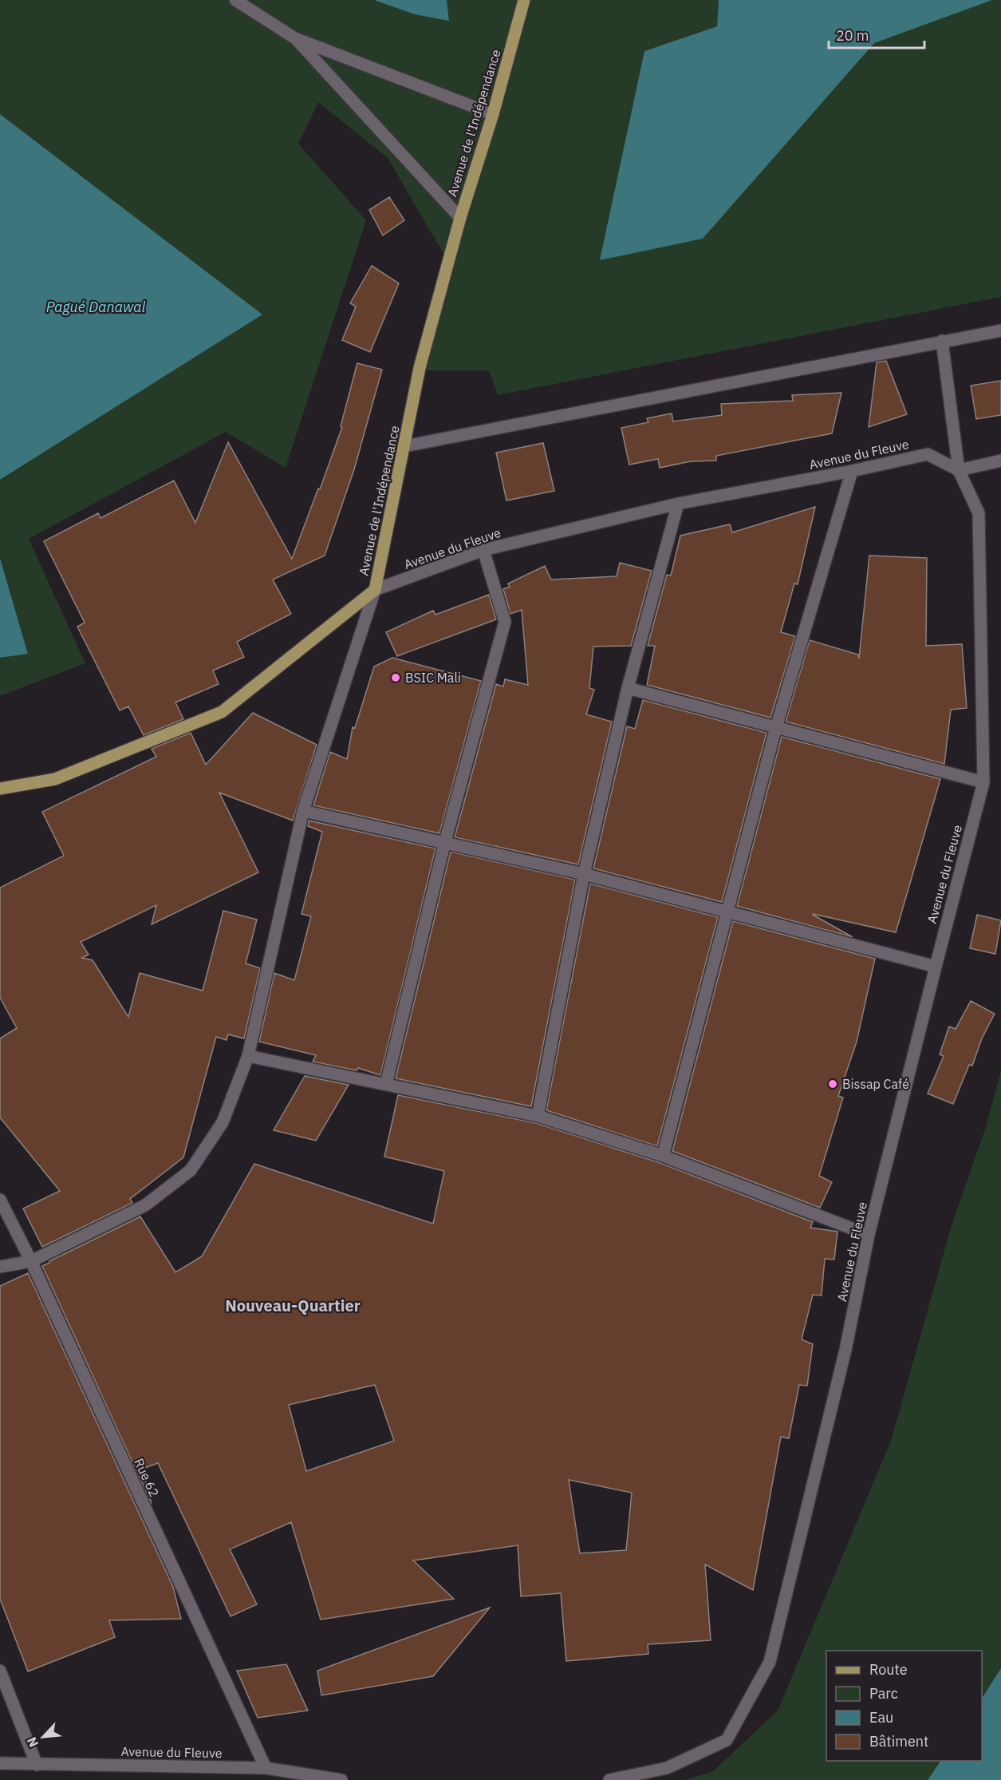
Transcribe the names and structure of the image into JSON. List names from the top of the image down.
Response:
{
  "streets": {
    "main road": ["Avenue de l'Indépendance"],
    "street": ["Avenue du Fleuve", "Rue 62"]
  },
  "crossings": [
    ["Avenue de l'Indépendance", "Avenue du Fleuve"],
    ["Avenue du Fleuve", "Rue 62"]
  ],
  "districts": ["Nouveau-Quartier"],
  "water": ["Pagué Danawal"],
  "places": ["BSIC Mali", "Bissap Café"],
  "legend": [
    "Route",
    "Parc",
    "Eau",
    "Bâtiment"
  ],
  "scale_bar": "20 m",
  "north": "bottom left"
}
